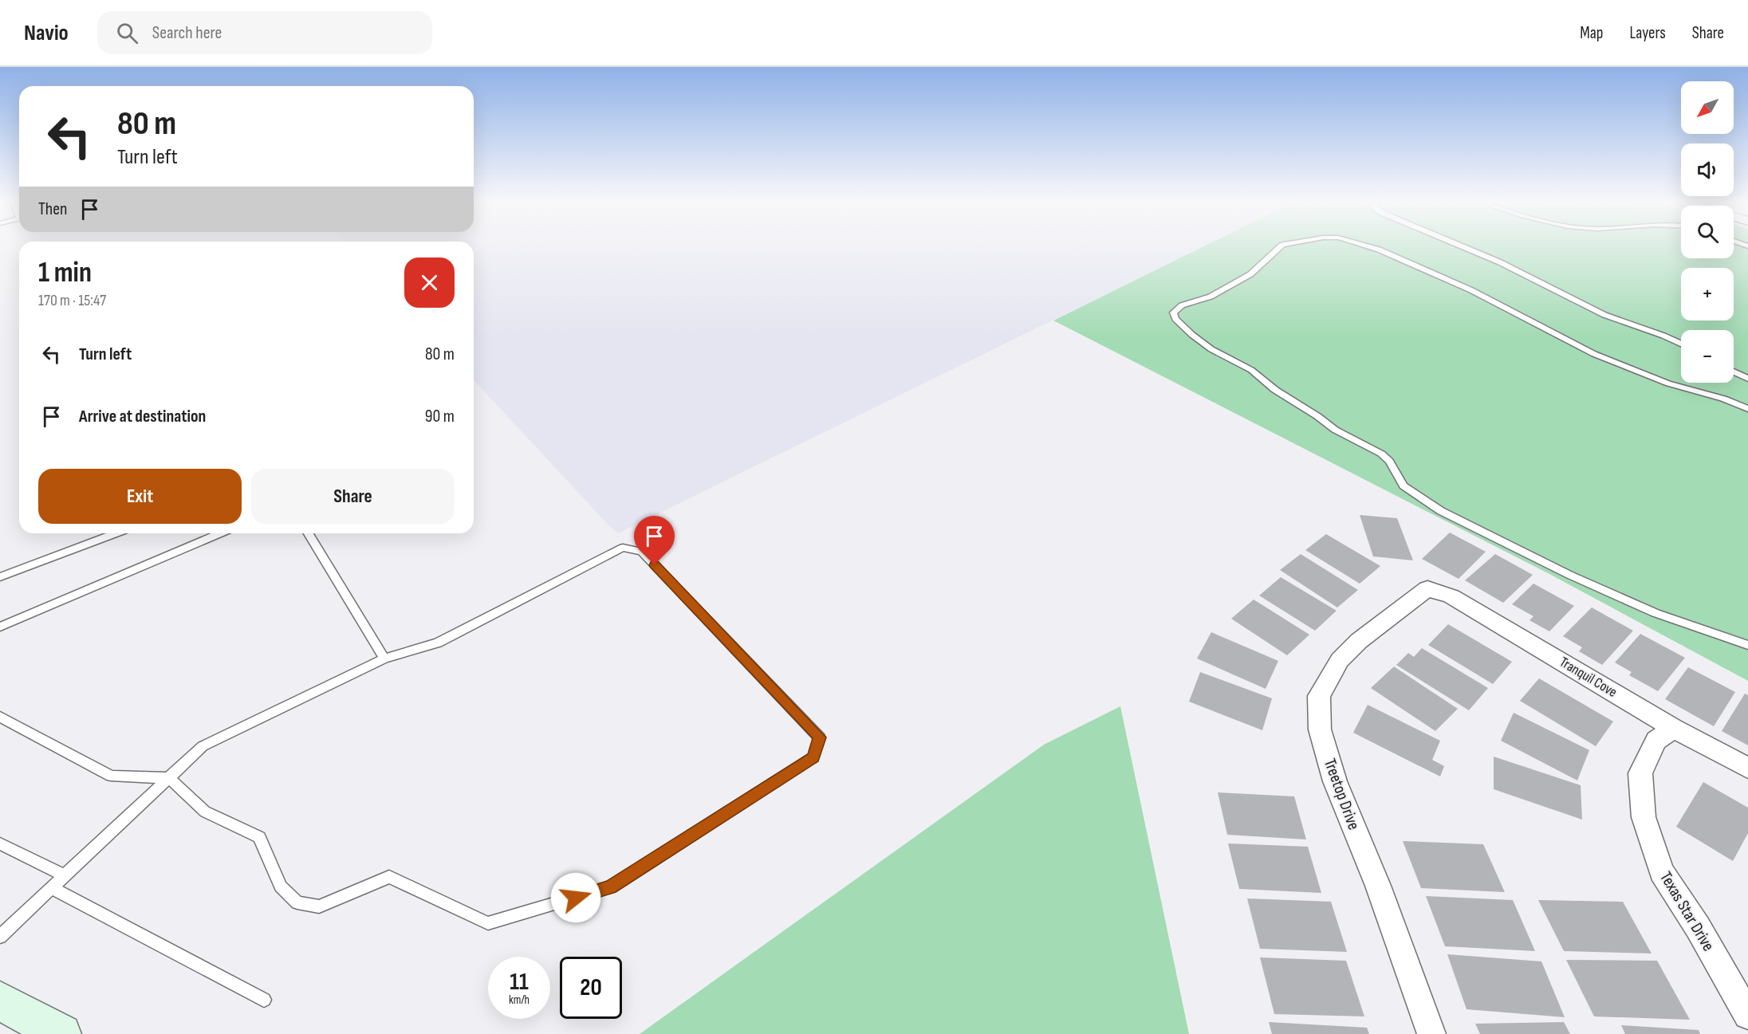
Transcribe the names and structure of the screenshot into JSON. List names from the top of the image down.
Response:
{
  "streets": {
    "street": ["Tranquil Cove", "Treetop Drive", "Texas Star Drive"]
  },
  "crossings": [
    ["Tranquil Cove", "Treetop Drive"],
    ["Tranquil Cove", "Texas Star Drive"]
  ],
  "north": "bottom left",
  "page": {
    "header": "Navio",
    "search": "Search here",
    "nav": ["Map", "Layers", "Share"],
    "map_buttons": ["+", "−"],
    "turn": ["80 m", "Turn left"],
    "then": "Then",
    "heading": ["1 min", "170 m · 15:47"],
    "list": [
      {
        "name": "Turn left",
        "value": "80 m"
      },
      {
        "name": "Arrive at destination",
        "value": "90 m"
      }
    ],
    "buttons": ["Exit", "Share"],
    "speed": "11 km/h",
    "limit": "20"
  }
}
